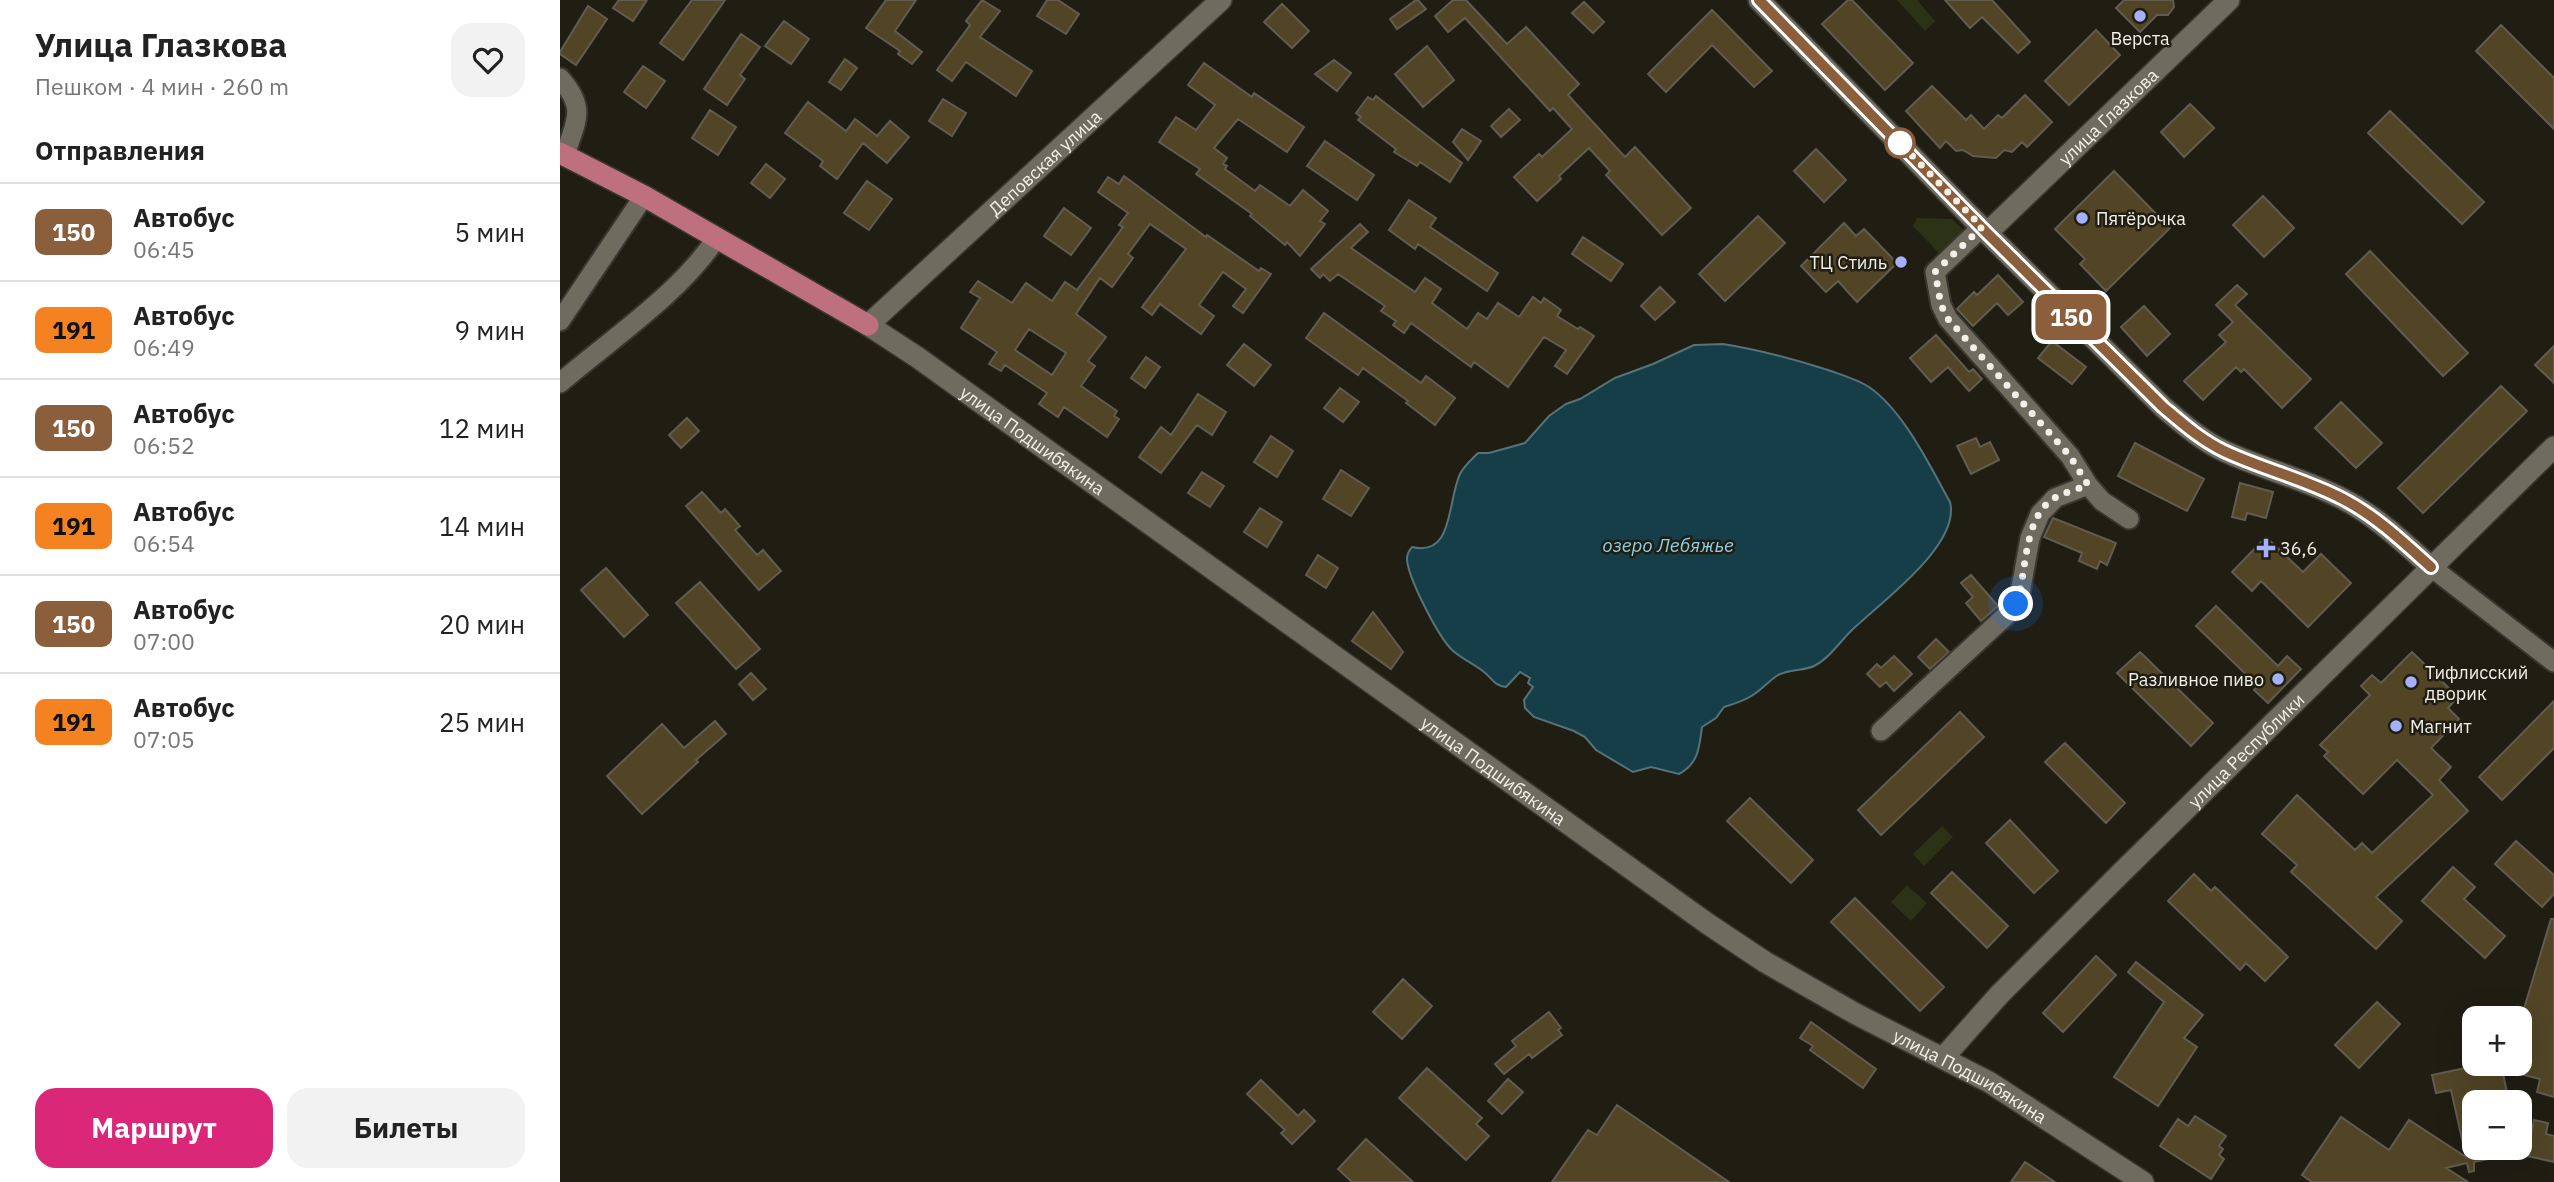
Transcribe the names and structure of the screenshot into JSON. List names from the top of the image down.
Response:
{
  "streets": {
    "main road": [
      "улица Глазкова",
      "Деповская улица",
      "улица Подшибякина",
      "улица Республики"
    ]
  },
  "crossings": [
    ["Деповская улица", "улица Подшибякина"],
    ["улица Подшибякина", "улица Республики"]
  ],
  "water": ["озеро Лебяжье"],
  "places": {
    "other": [
      "Верста",
      "Пятёрочка",
      "ТЦ Стиль",
      "Разливное пиво",
      "Тифлисский дворик",
      "Магнит"
    ],
    "health": ["36,6"]
  },
  "lines": ["bus line 150"],
  "page": {
    "heading": [
      ["Улица Глазкова", "Пешком · 4 мин · 260 m"],
      "Отправления"
    ],
    "on_map": "150",
    "list": [
      {
        "mark": "150",
        "name": "Автобус",
        "note": "06:45",
        "value": "5 мин"
      },
      {
        "mark": "191",
        "name": "Автобус",
        "note": "06:49",
        "value": "9 мин"
      },
      {
        "mark": "150",
        "name": "Автобус",
        "note": "06:52",
        "value": "12 мин"
      },
      {
        "mark": "191",
        "name": "Автобус",
        "note": "06:54",
        "value": "14 мин"
      },
      {
        "mark": "150",
        "name": "Автобус",
        "note": "07:00",
        "value": "20 мин"
      },
      {
        "mark": "191",
        "name": "Автобус",
        "note": "07:05",
        "value": "25 мин"
      }
    ],
    "map_buttons": ["+", "−"],
    "buttons": ["Маршрут", "Билеты"]
  }
}
